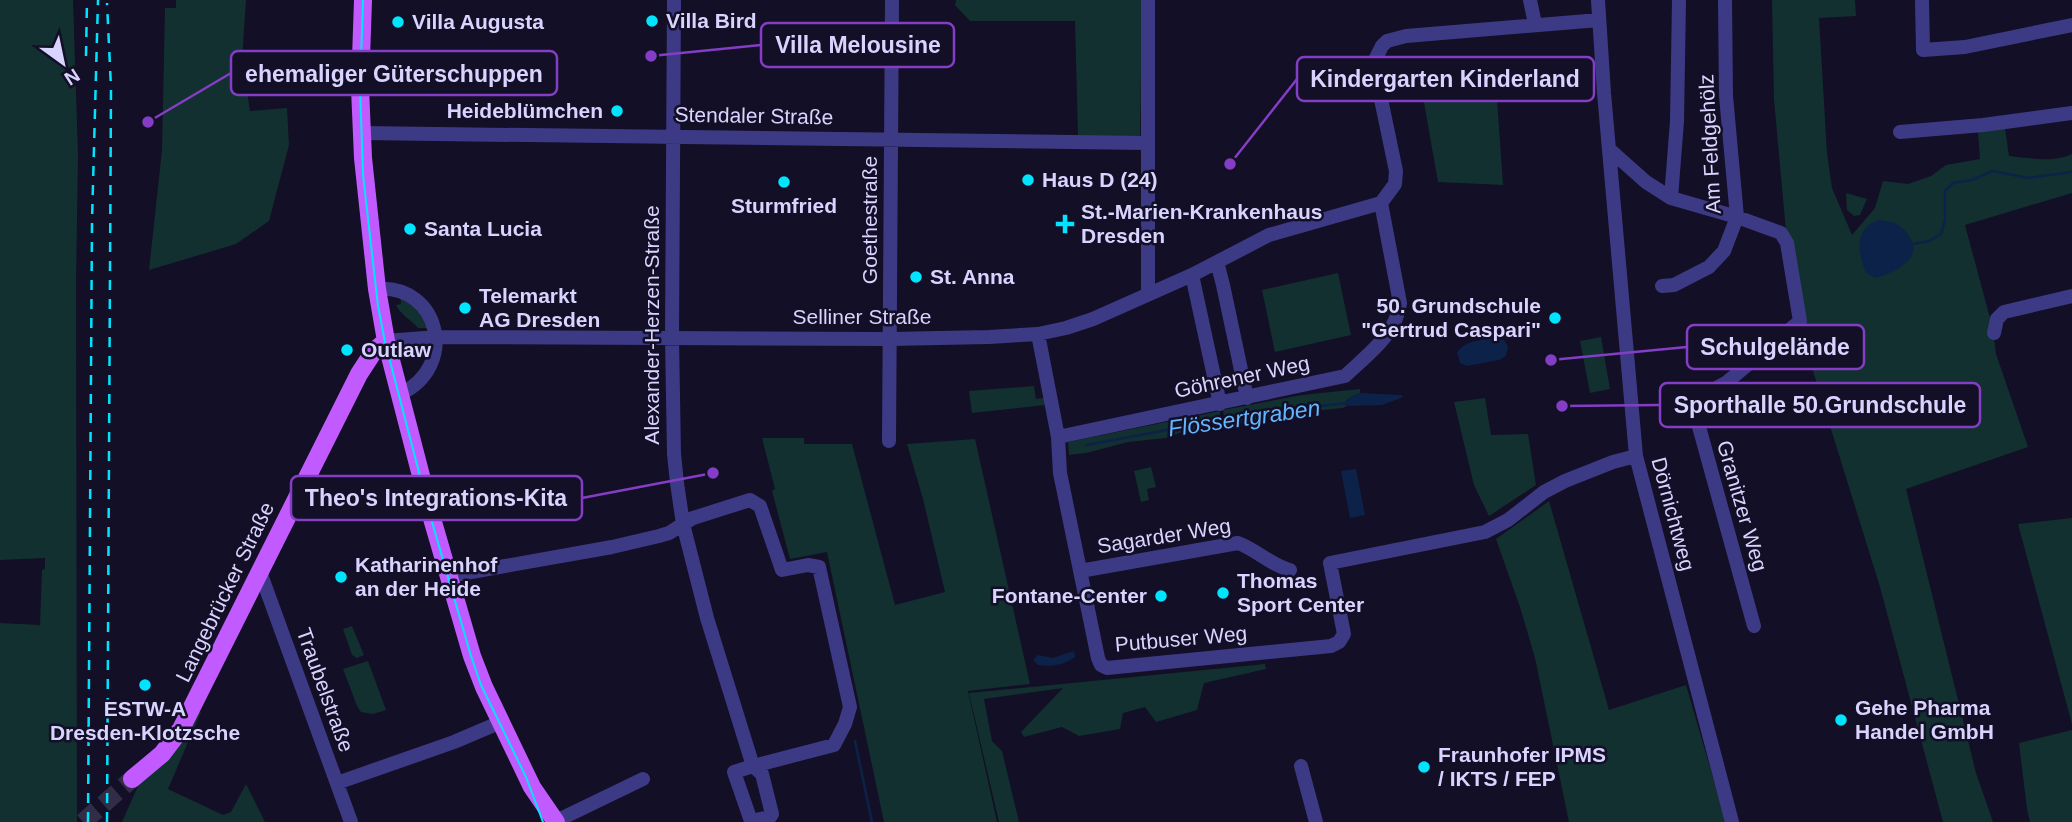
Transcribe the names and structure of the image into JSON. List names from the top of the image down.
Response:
{
  "streets": {
    "main road": ["Langebrücker Straße"],
    "street": [
      "Stendaler Straße",
      "Am Feldgehölz",
      "Goethestraße",
      "Selliner Straße",
      "Alexander-Herzen-Straße",
      "Göhrener Weg",
      "Granitzer Weg",
      "Dörnichtweg",
      "Sagarder Weg",
      "Putbuser Weg",
      "Traubelstraße"
    ]
  },
  "crossings": [
    ["Stendaler Straße", "Goethestraße"],
    ["Stendaler Straße", "Alexander-Herzen-Straße"],
    ["Am Feldgehölz", "Granitzer Weg"],
    ["Goethestraße", "Selliner Straße"],
    ["Selliner Straße", "Alexander-Herzen-Straße"],
    ["Selliner Straße", "Göhrener Weg"],
    ["Göhrener Weg", "Putbuser Weg"],
    ["Granitzer Weg", "Dörnichtweg"],
    ["Dörnichtweg", "Putbuser Weg"],
    ["Sagarder Weg", "Putbuser Weg"],
    ["Langebrücker Straße", "Traubelstraße"]
  ],
  "water": ["Flössertgraben"],
  "places": {
    "other": [
      "Villa Bird",
      "Villa Augusta",
      "Villa Melousine",
      "Heideblümchen",
      "ehemaliger Güterschuppen",
      "Kindergarten Kinderland",
      "Haus D (24)",
      "Sturmfried",
      "Santa Lucia",
      "St. Anna",
      "Telemarkt AG Dresden",
      "50. Grundschule \"Gertrud Caspari\"",
      "Outlaw",
      "Schulgelände",
      "Sporthalle 50.Grundschule",
      "Theo's Integrations-Kita",
      "Katharinenhof an der Heide",
      "Thomas Sport Center",
      "Fontane-Center",
      "ESTW-A Dresden-Klotzsche",
      "Gehe Pharma Handel GmbH",
      "Fraunhofer IPMS / IKTS / FEP"
    ],
    "health": ["St.-Marien-Krankenhaus Dresden"]
  },
  "north": "bottom right"
}
